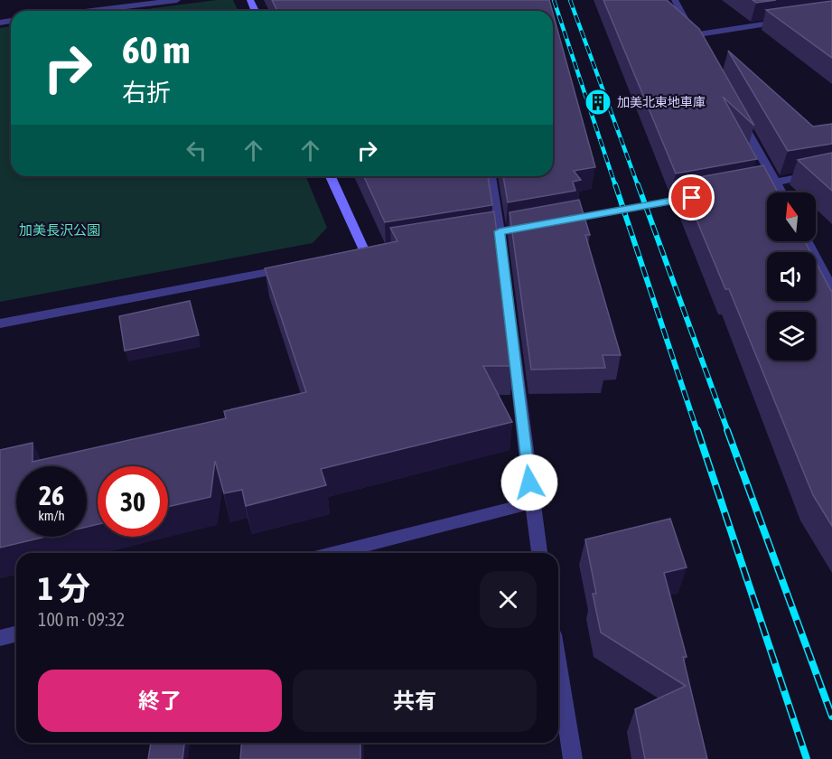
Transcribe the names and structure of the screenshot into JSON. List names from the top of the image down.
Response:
{
  "parks": ["加美長沢公園"],
  "places": {
    "building": ["加美北東地車庫"]
  },
  "north": "top",
  "page": {
    "turn": ["60 m", "右折"],
    "speed": "26 km/h",
    "limit": "30",
    "heading": ["1 分", "100 m · 09:32"],
    "buttons": ["終了", "共有"]
  }
}
